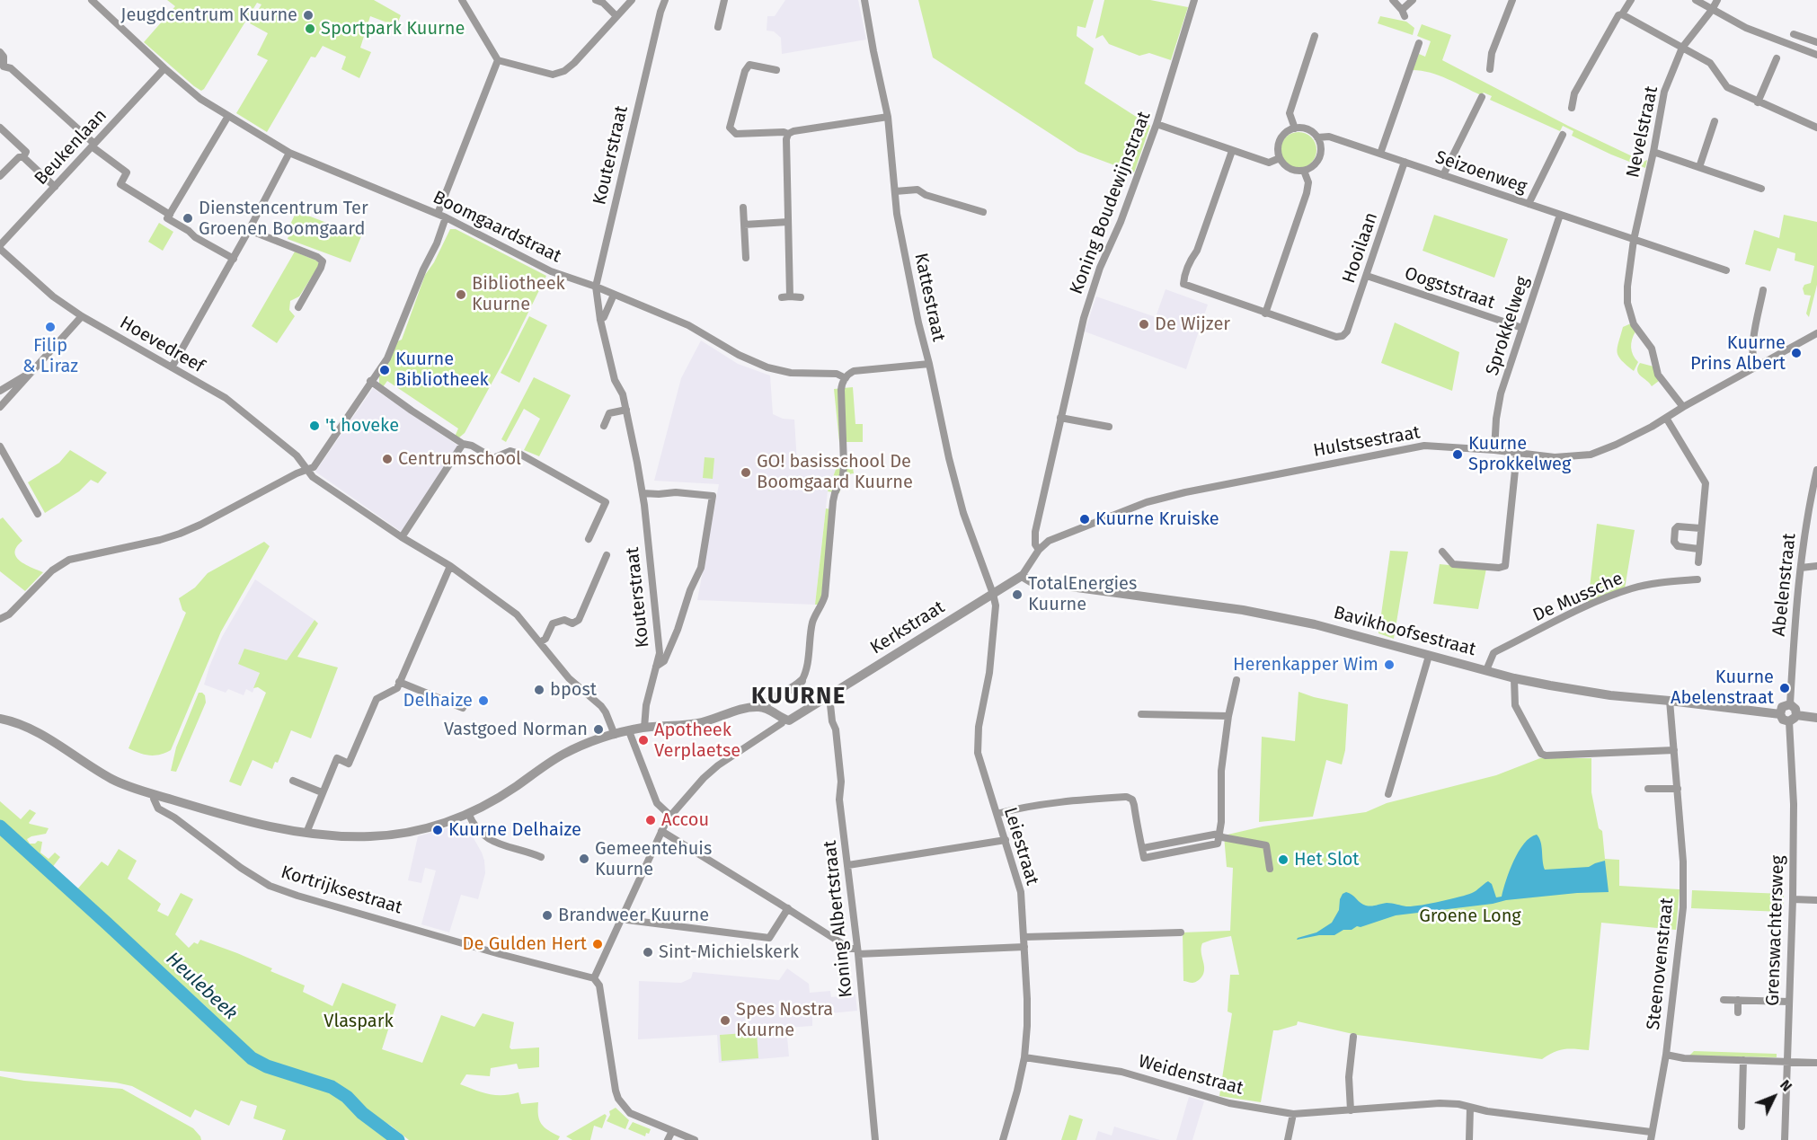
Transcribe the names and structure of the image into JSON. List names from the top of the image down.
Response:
{
  "streets": {
    "street": [
      "Nevelstraat",
      "Beukenlaan",
      "Kouterstraat",
      "Seizoenweg",
      "Koning Boudewijnstraat",
      "Boomgaardstraat",
      "Hooilaan",
      "Oogststraat",
      "Kattestraat",
      "Sprokkelweg",
      "Hoevedreef",
      "Hulstsestraat",
      "Abelenstraat",
      "De Mussche",
      "Kerkstraat",
      "Bavikhoofsestraat",
      "Leiestraat",
      "Kortrijksestraat",
      "Koning Albertstraat",
      "Grenswachtersweg",
      "Steenovenstraat",
      "Weidenstraat"
    ]
  },
  "crossings": [
    ["Nevelstraat", "Seizoenweg"],
    ["Nevelstraat", "Hulstsestraat"],
    ["Beukenlaan", "Boomgaardstraat"],
    ["Beukenlaan", "Hoevedreef"],
    ["Kouterstraat", "Boomgaardstraat"],
    ["Seizoenweg", "Hooilaan"],
    ["Seizoenweg", "Sprokkelweg"],
    ["Koning Boudewijnstraat", "Hulstsestraat"],
    ["Koning Boudewijnstraat", "Kerkstraat"],
    ["Hooilaan", "Oogststraat"],
    ["Oogststraat", "Sprokkelweg"],
    ["Kattestraat", "Kerkstraat"],
    ["Kattestraat", "Leiestraat"],
    ["Sprokkelweg", "Hulstsestraat"],
    ["Hulstsestraat", "Kerkstraat"],
    ["Abelenstraat", "Bavikhoofsestraat"],
    ["Abelenstraat", "Grenswachtersweg"],
    ["De Mussche", "Bavikhoofsestraat"],
    ["Kerkstraat", "Bavikhoofsestraat"],
    ["Kerkstraat", "Leiestraat"],
    ["Kerkstraat", "Kortrijksestraat"],
    ["Kerkstraat", "Koning Albertstraat"],
    ["Bavikhoofsestraat", "Grenswachtersweg"],
    ["Bavikhoofsestraat", "Steenovenstraat"],
    ["Leiestraat", "Weidenstraat"],
    ["Steenovenstraat", "Weidenstraat"]
  ],
  "districts": ["KUURNE"],
  "water": ["Heulebeek"],
  "parks": ["Groene Long", "Vlaspark"],
  "places": [
    "Jeugdcentrum Kuurne",
    "Sportpark Kuurne",
    "Dienstencentrum Ter Groenen Boomgaard",
    "Bibliotheek Kuurne",
    "De Wijzer",
    "Filip & Liraz",
    "Kuurne Prins Albert",
    "Kuurne Bibliotheek",
    "'t hoveke",
    "Kuurne Sprokkelweg",
    "Centrumschool",
    "GO! basisschool De Boomgaard Kuurne",
    "Kuurne Kruiske",
    "TotalEnergies Kuurne",
    "Herenkapper Wim",
    "Kuurne Abelenstraat",
    "bpost",
    "Delhaize",
    "Vastgoed Norman",
    "Apotheek Verplaetse",
    "Accou",
    "Kuurne Delhaize",
    "Gemeentehuis Kuurne",
    "Het Slot",
    "Brandweer Kuurne",
    "De Gulden Hert",
    "Sint-Michielskerk",
    "Spes Nostra Kuurne"
  ],
  "north": "top right"
}
